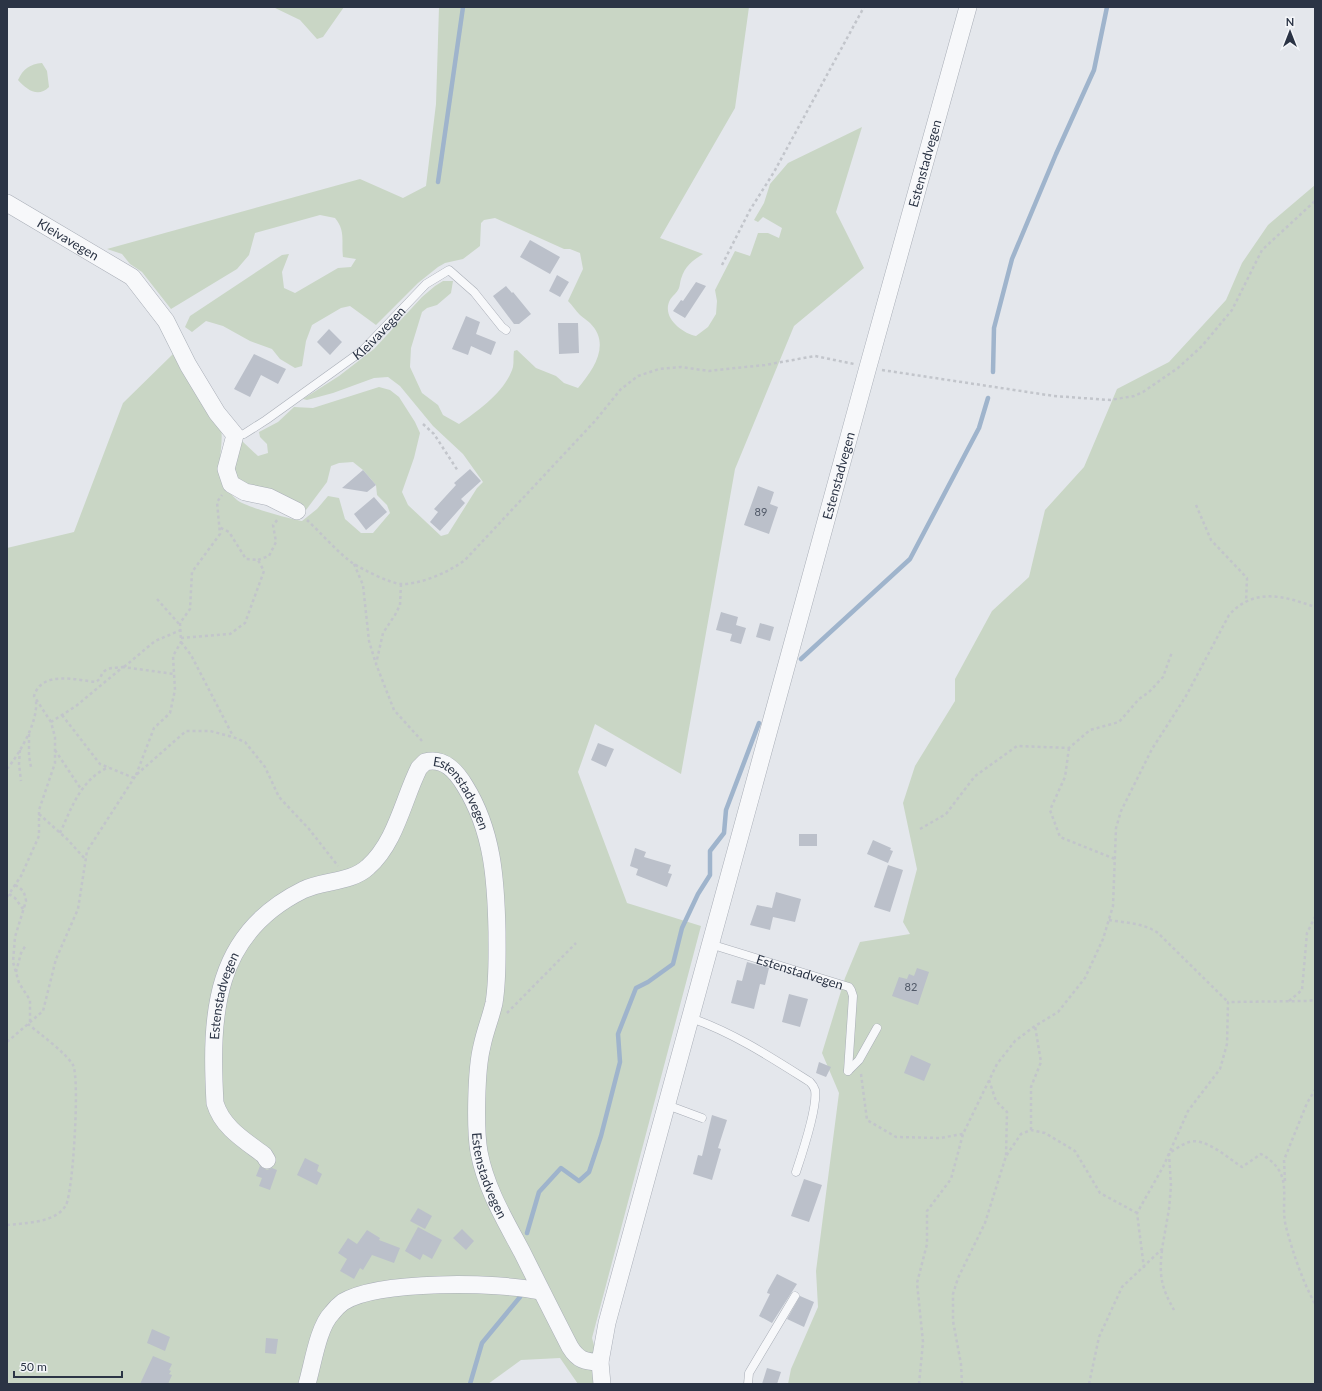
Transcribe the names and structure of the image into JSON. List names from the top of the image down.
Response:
{
  "streets": {
    "street": ["Estenstadvegen", "Kleivavegen"]
  },
  "house_numbers": ["89", "82"],
  "scale_bar": "50 m",
  "north": "top"
}
